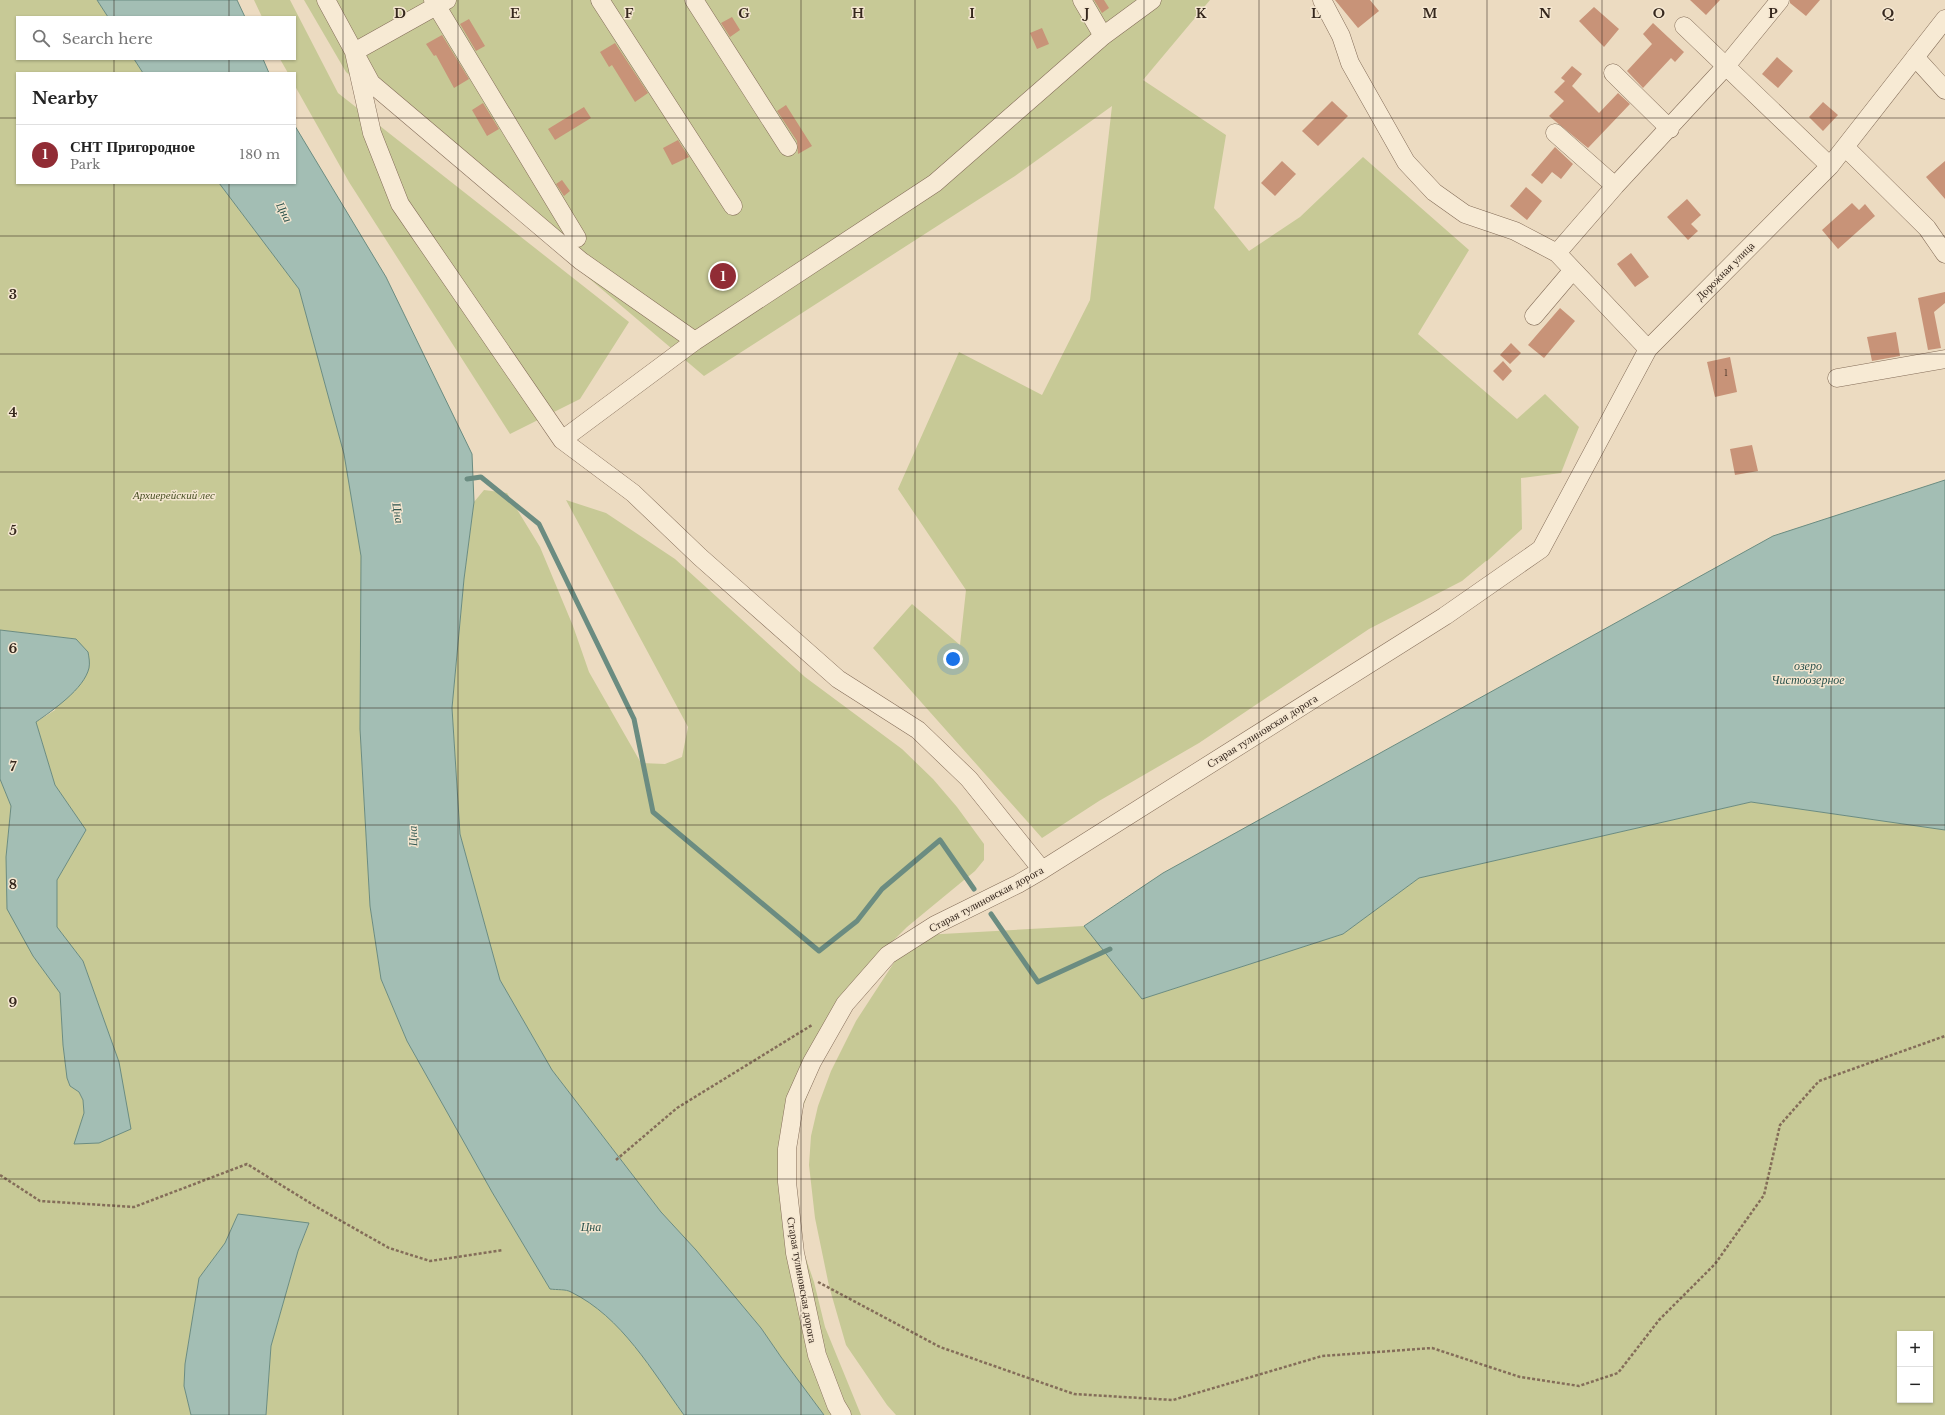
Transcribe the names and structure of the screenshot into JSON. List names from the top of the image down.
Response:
{
  "streets": {
    "street": ["Дорожная улица", "Старая тулиновская дорога"]
  },
  "crossings": [
    ["Дорожная улица", "Старая тулиновская дорога"]
  ],
  "water": ["Цна", "озеро Чистоозерное"],
  "parks": ["Архиерейский лес"],
  "house_numbers": ["1"],
  "page": {
    "search": "Search here",
    "heading": "Nearby",
    "list": [
      {
        "mark": "1",
        "name": "СНТ Пригородное",
        "note": "Park",
        "value": "180 m"
      }
    ],
    "pins": "1",
    "map_buttons": ["+", "−"]
  },
  "grid": {
    "columns": [
      "D",
      "E",
      "F",
      "G",
      "H",
      "I",
      "J",
      "K",
      "L",
      "M",
      "N",
      "O",
      "P",
      "Q"
    ],
    "rows": [
      "3",
      "4",
      "5",
      "6",
      "7",
      "8",
      "9"
    ]
  }
}
